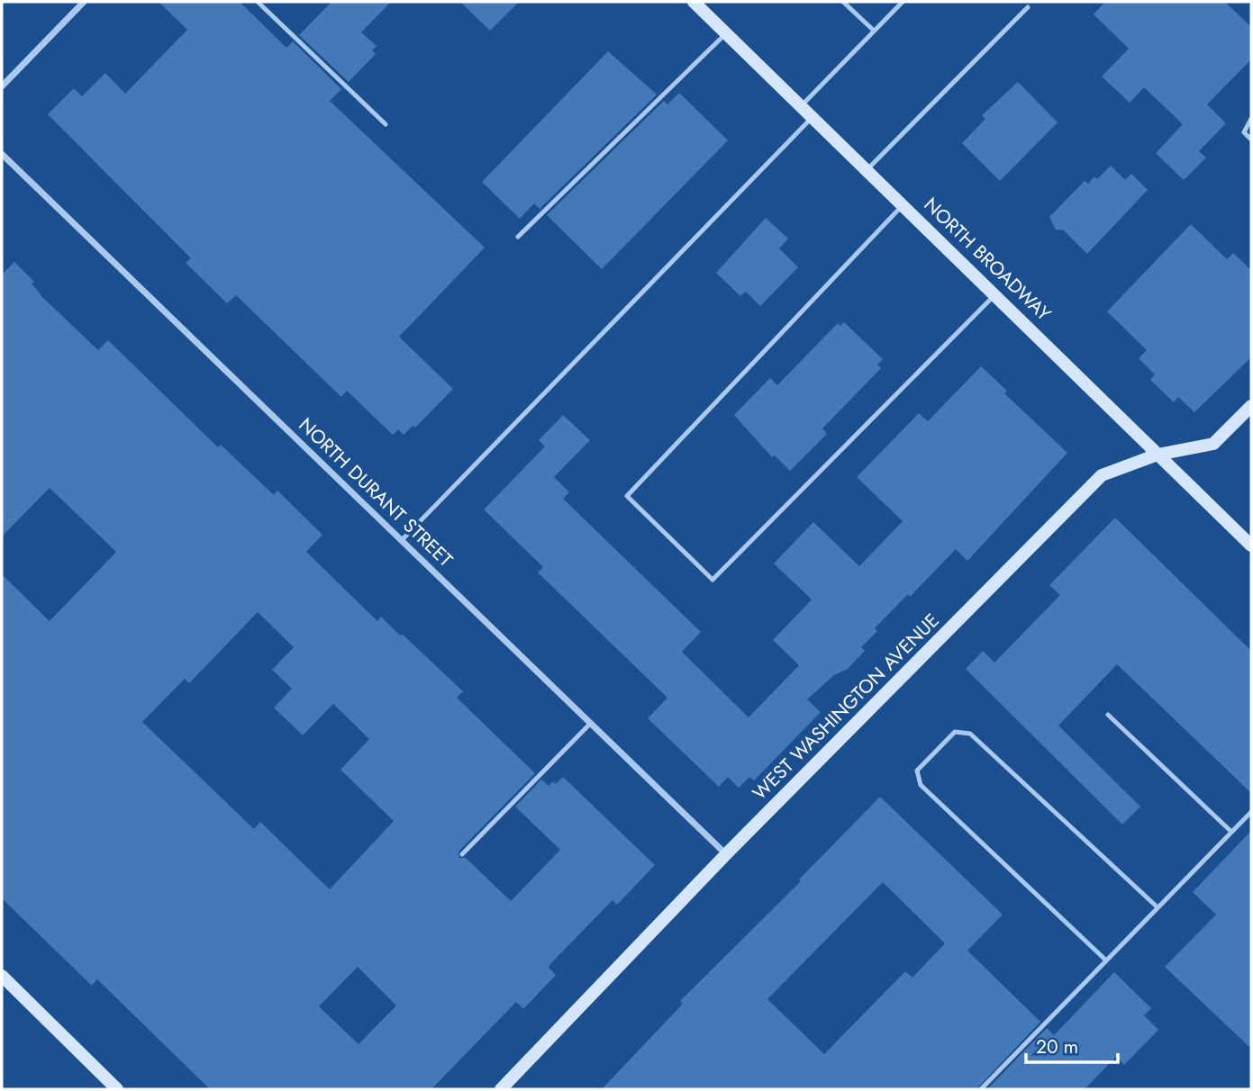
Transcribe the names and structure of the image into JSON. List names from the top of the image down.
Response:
{
  "streets": {
    "street": ["NORTH BROADWAY", "NORTH DURANT STREET", "WEST WASHINGTON AVENUE"]
  },
  "crossings": [
    ["NORTH BROADWAY", "WEST WASHINGTON AVENUE"],
    ["NORTH DURANT STREET", "WEST WASHINGTON AVENUE"]
  ],
  "scale_bar": "20 m"
}
